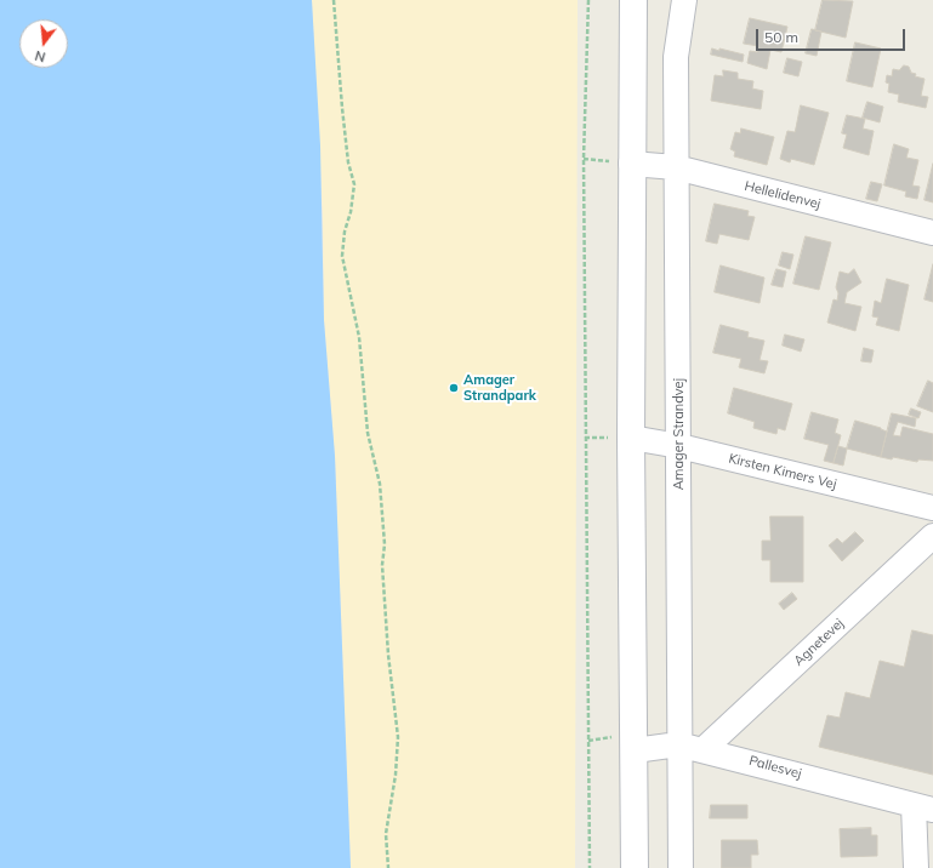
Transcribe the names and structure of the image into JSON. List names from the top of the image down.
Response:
{
  "streets": {
    "street": [
      "Hellelidenvej",
      "Amager Strandvej",
      "Kirsten Kimers Vej",
      "Agnetevej",
      "Pallesvej"
    ]
  },
  "crossings": [
    ["Hellelidenvej", "Amager Strandvej"],
    ["Amager Strandvej", "Kirsten Kimers Vej"],
    ["Amager Strandvej", "Pallesvej"],
    ["Agnetevej", "Pallesvej"]
  ],
  "places": ["Amager Strandpark"],
  "scale_bar": "50 m",
  "north": "bottom"
}
